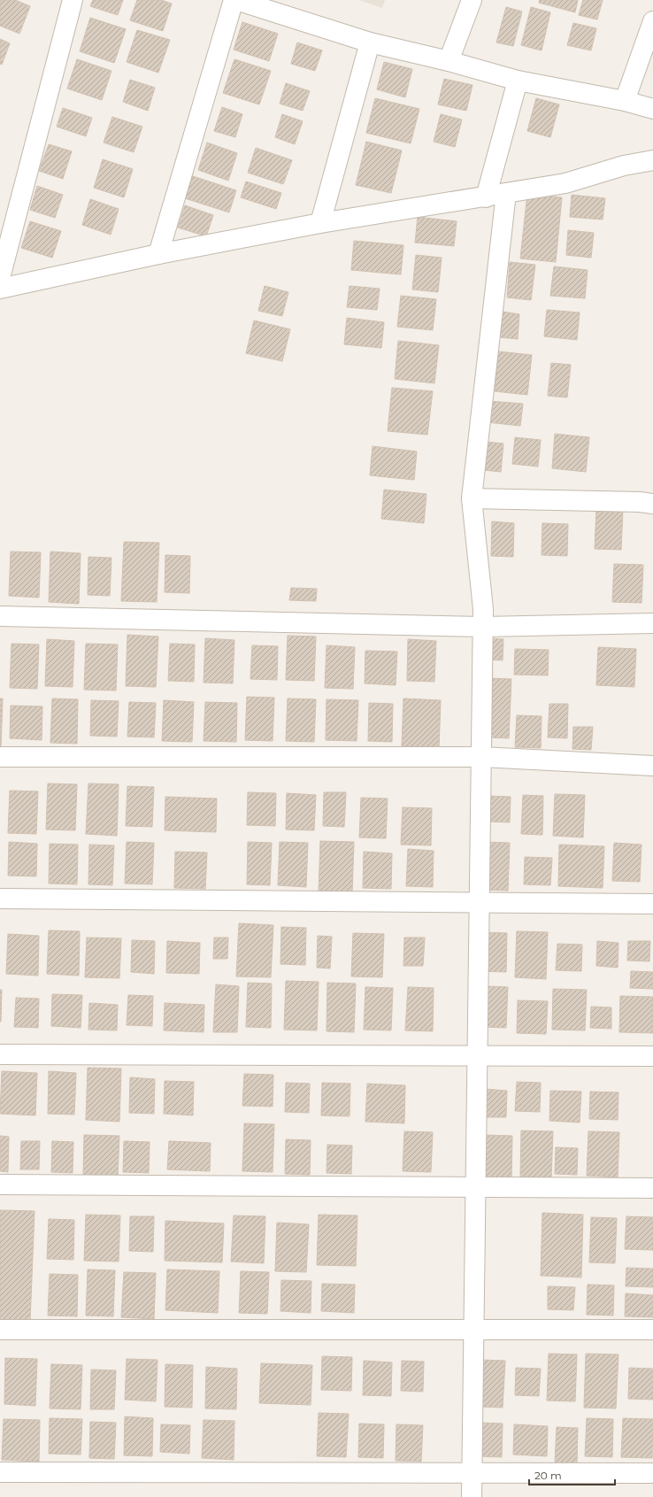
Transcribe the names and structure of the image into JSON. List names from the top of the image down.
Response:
{
  "scale_bar": "20 m"
}
